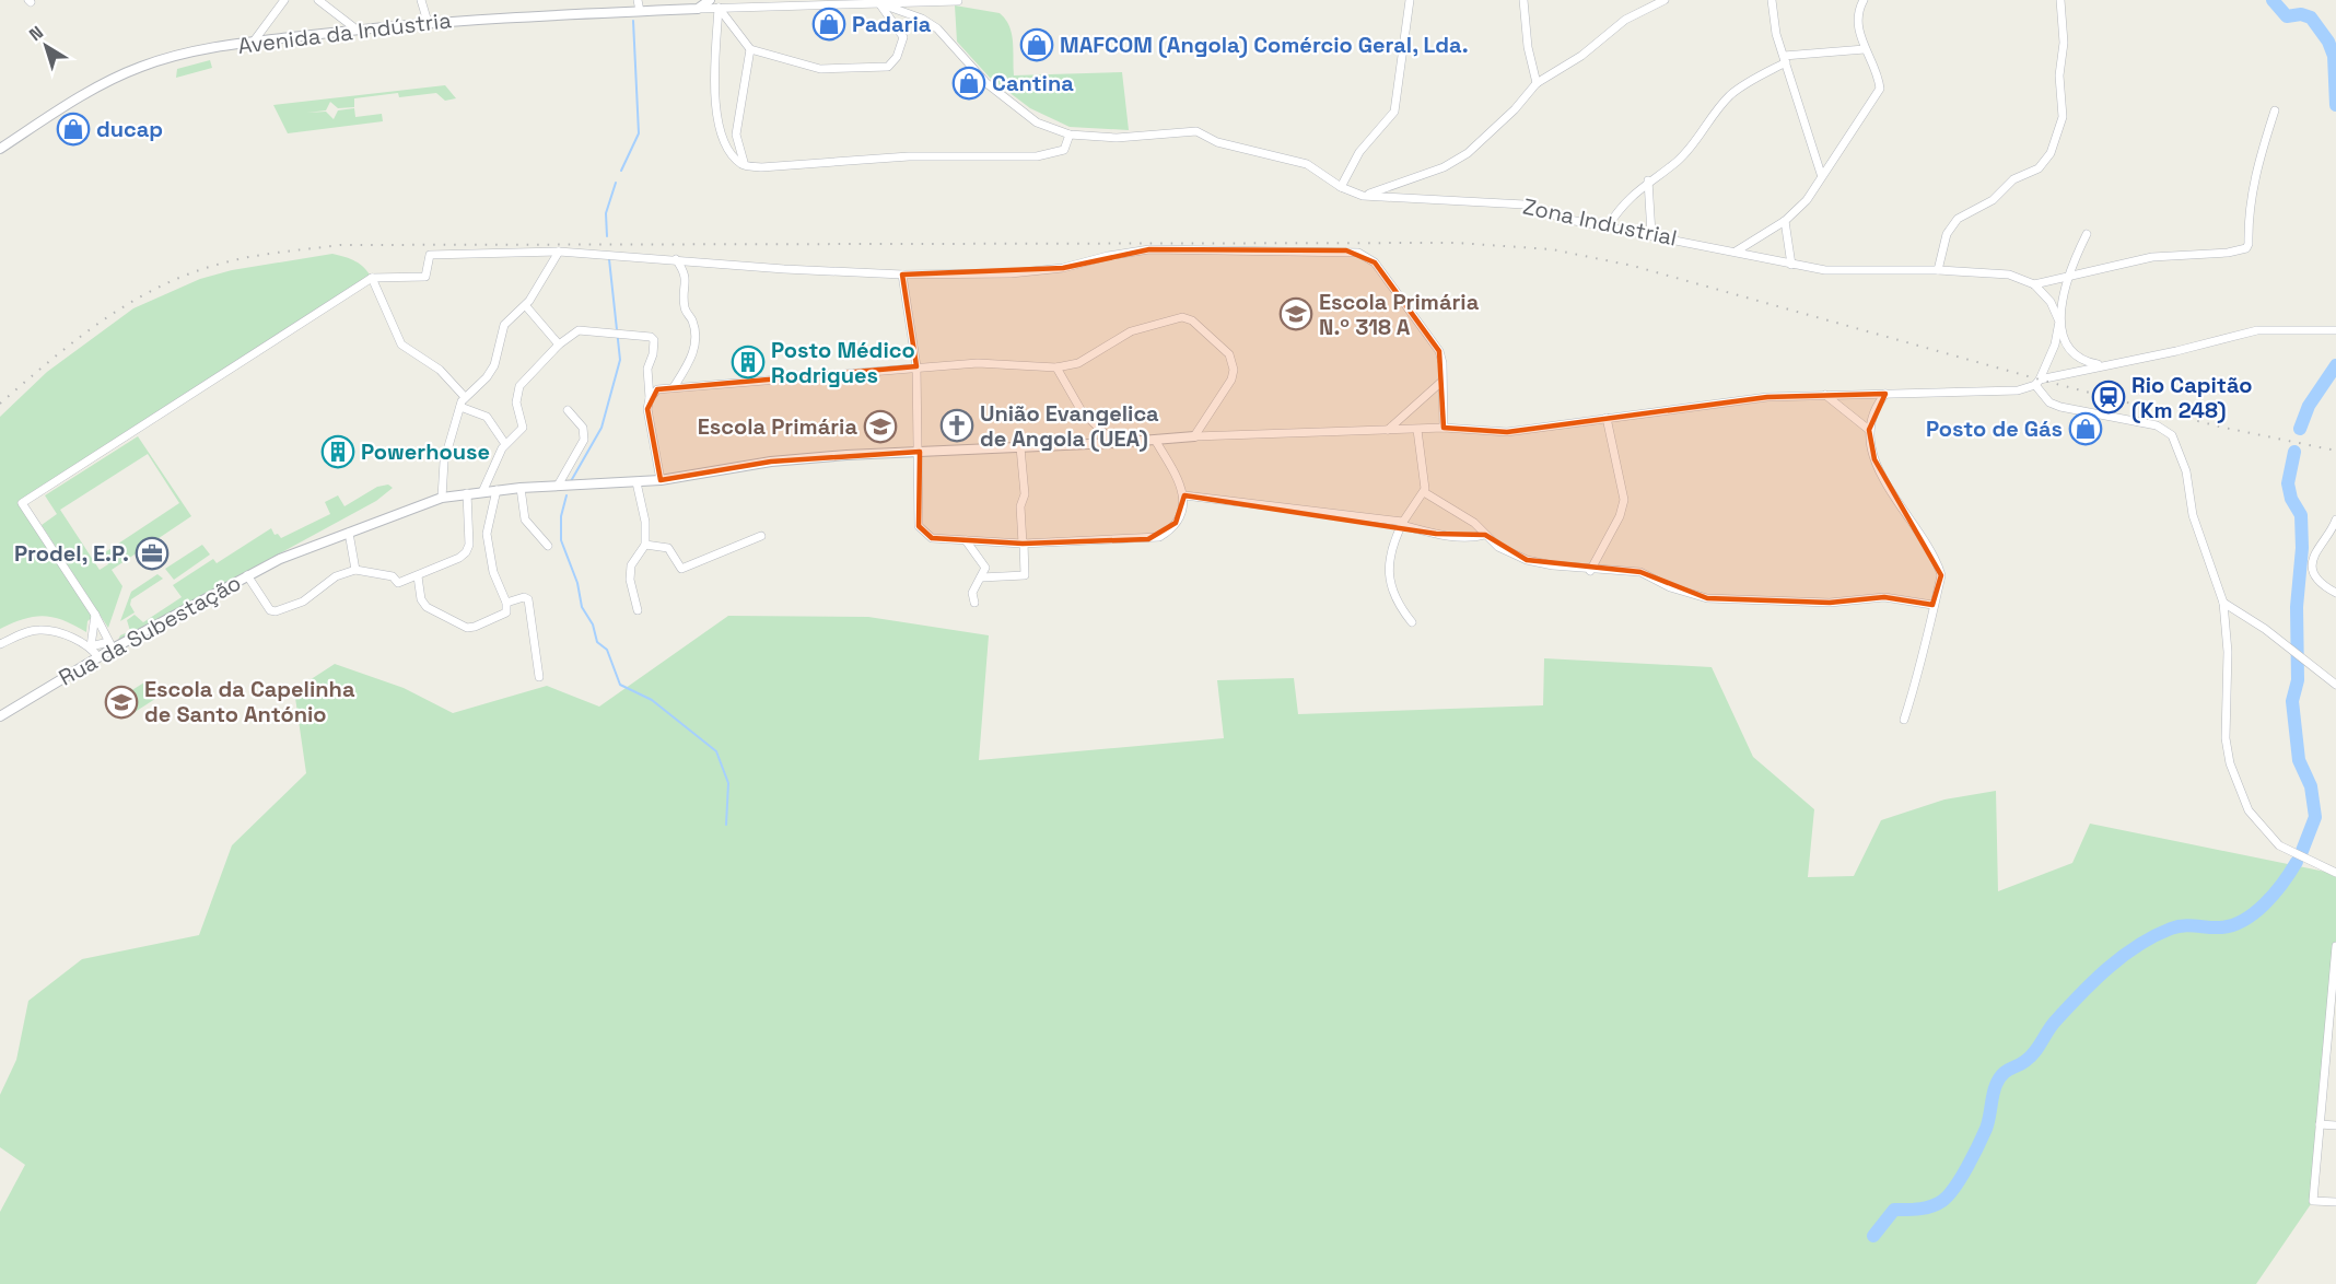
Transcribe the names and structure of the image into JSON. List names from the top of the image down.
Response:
{
  "streets": {
    "street": ["Avenida da Indústria", "Zona Industrial", "Rua da Subestação"]
  },
  "places": {
    "shop": [
      "Padaria",
      "MAFCOM (Angola) Comércio Geral, Lda.",
      "Cantina",
      "ducap",
      "Posto de Gás"
    ],
    "school or university": ["Escola Primária N.º 318 A", "Escola Primária", "Escola da Capelinha de Santo António"],
    "building": ["Posto Médico Rodrigues", "Powerhouse"],
    "station": ["Rio Capitão (Km 248)"],
    "church": ["União Evangelica de Angola (UEA)"],
    "office": ["Prodel, E.P."]
  },
  "north": "top left"
}
